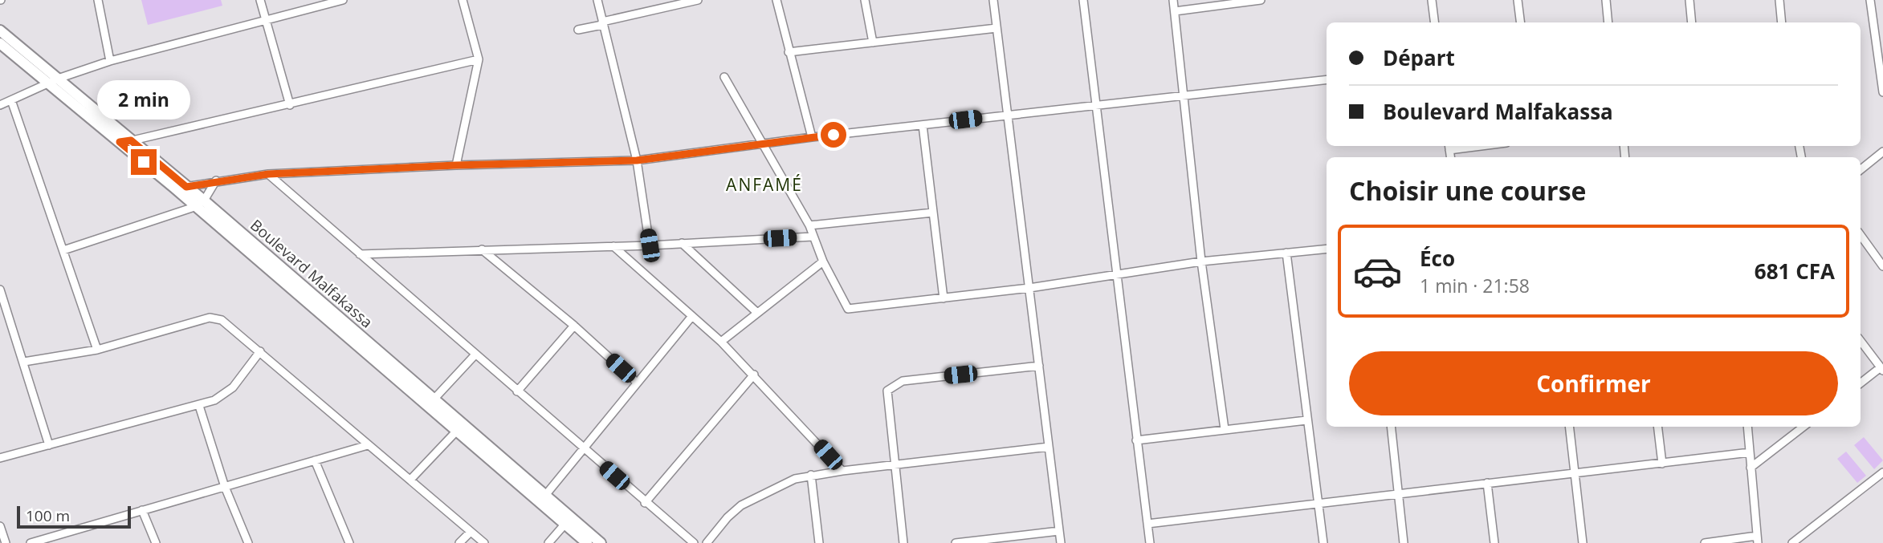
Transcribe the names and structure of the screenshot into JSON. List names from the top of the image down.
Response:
{
  "streets": {
    "main road": ["Boulevard Malfakassa"]
  },
  "districts": ["ANFAMÉ"],
  "scale_bar": "100 m",
  "page": {
    "banner": ["Départ", "Boulevard Malfakassa"],
    "bubble": "2 min",
    "heading": "Choisir une course",
    "list": [
      {
        "name": "Éco",
        "note": "1 min · 21:58",
        "value": "681 CFA"
      }
    ],
    "buttons": "Confirmer",
    "scale": "100 m"
  }
}
